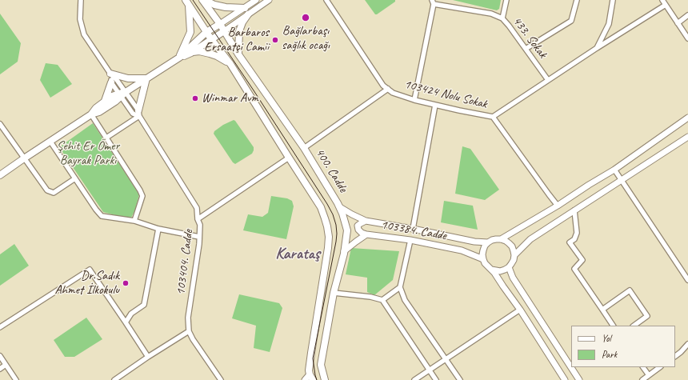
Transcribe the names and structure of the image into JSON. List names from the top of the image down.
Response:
{
  "streets": {
    "main road": ["400. Cadde"],
    "street": [
      "433. Sokak",
      "103424 Nolu Sokak",
      "103384. Cadde",
      "103404. Cadde"
    ]
  },
  "crossings": [
    ["400. Cadde", "103384. Cadde"]
  ],
  "districts": ["Karataş"],
  "parks": ["Şehit Er Ömer Bayrak Parkı"],
  "places": [
    "Bağlarbaşı sağlık ocağı",
    "Barbaros Ersaatçi Camii",
    "Winmar Avm",
    "Dr.Sadık Ahmet İlkokulu"
  ],
  "legend": ["Yol", "Park"]
}
